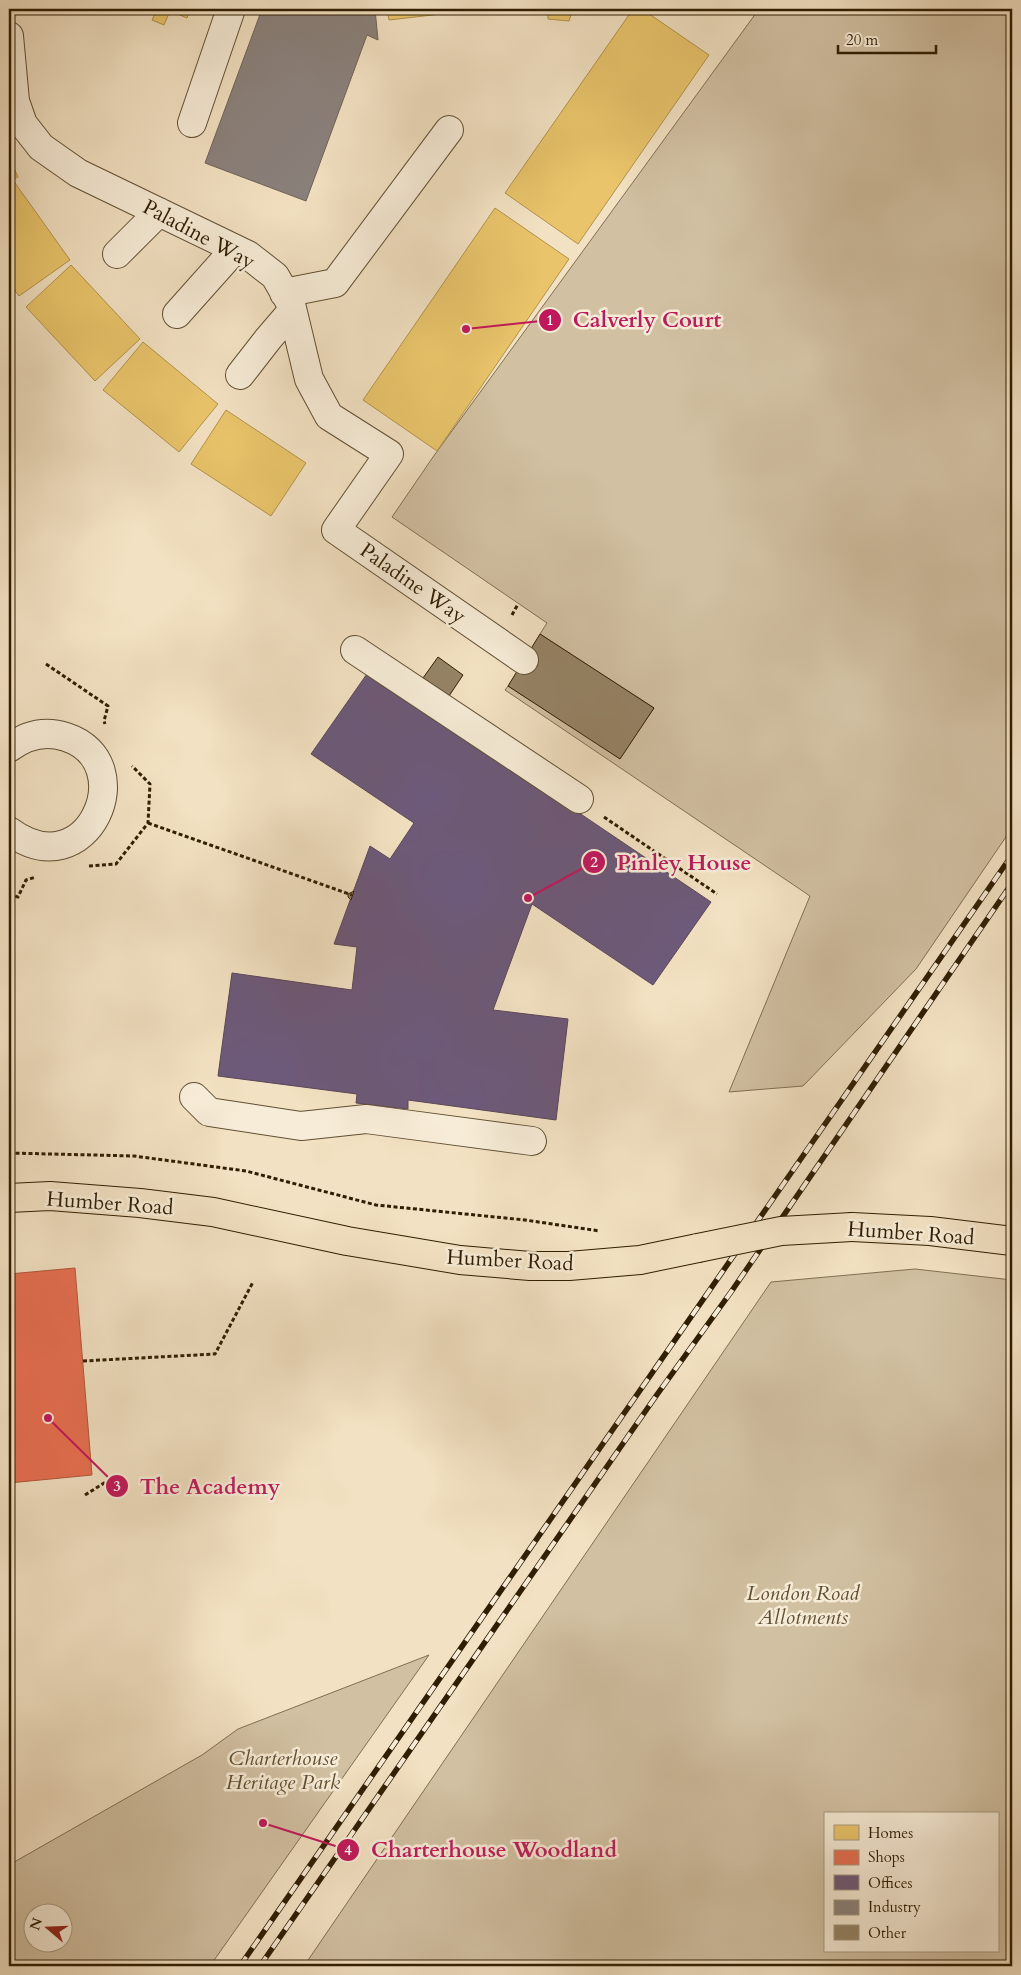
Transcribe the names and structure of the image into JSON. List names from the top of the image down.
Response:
{
  "streets": {
    "main road": ["Humber Road"],
    "street": ["Paladine Way"]
  },
  "parks": ["London Road Allotments", "Charterhouse Heritage Park"],
  "places": [
    "Calverly Court",
    "Pinley House",
    "The Academy",
    "Charterhouse Woodland"
  ],
  "legend": [
    "Homes",
    "Shops",
    "Offices",
    "Industry",
    "Other"
  ],
  "scale_bar": "20 m",
  "north": "left"
}
